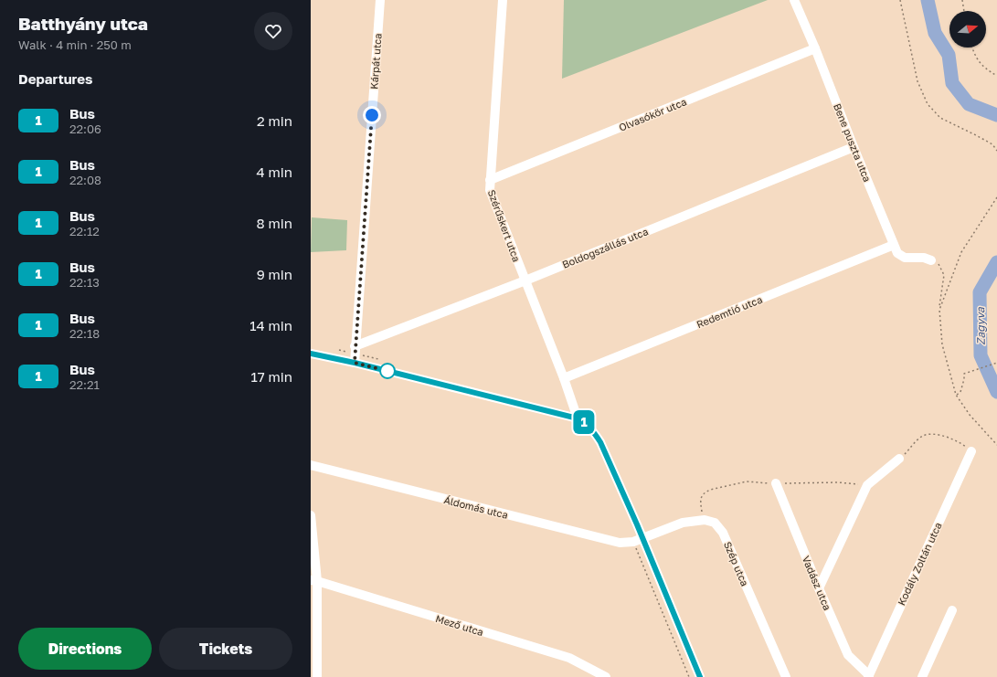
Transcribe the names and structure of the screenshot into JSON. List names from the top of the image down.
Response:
{
  "streets": {
    "street": [
      "Kárpát utca",
      "Olvasókör utca",
      "Bene puszta utca",
      "Szérűskert utca",
      "Boldogszállás utca",
      "Redemtió utca",
      "Áldomás utca",
      "Szép utca",
      "Kodály Zoltán utca",
      "Vadász utca",
      "Mező utca"
    ]
  },
  "crossings": [
    ["Kárpát utca", "Boldogszállás utca"],
    ["Olvasókör utca", "Bene puszta utca"],
    ["Olvasókör utca", "Szérűskert utca"],
    ["Bene puszta utca", "Boldogszállás utca"],
    ["Bene puszta utca", "Redemtió utca"],
    ["Szérűskert utca", "Boldogszállás utca"],
    ["Szérűskert utca", "Redemtió utca"],
    ["Áldomás utca", "Szép utca"],
    ["Kodály Zoltán utca", "Vadász utca"]
  ],
  "water": ["Zagyva"],
  "lines": ["bus line 1"],
  "north": "right",
  "page": {
    "heading": [
      ["Batthyány utca", "Walk · 4 min · 250 m"],
      "Departures"
    ],
    "on_map": "1",
    "list": [
      {
        "mark": "1",
        "name": "Bus",
        "note": "22:06",
        "value": "2 min"
      },
      {
        "mark": "1",
        "name": "Bus",
        "note": "22:08",
        "value": "4 min"
      },
      {
        "mark": "1",
        "name": "Bus",
        "note": "22:12",
        "value": "8 min"
      },
      {
        "mark": "1",
        "name": "Bus",
        "note": "22:13",
        "value": "9 min"
      },
      {
        "mark": "1",
        "name": "Bus",
        "note": "22:18",
        "value": "14 min"
      },
      {
        "mark": "1",
        "name": "Bus",
        "note": "22:21",
        "value": "17 min"
      }
    ],
    "buttons": ["Directions", "Tickets"]
  }
}
